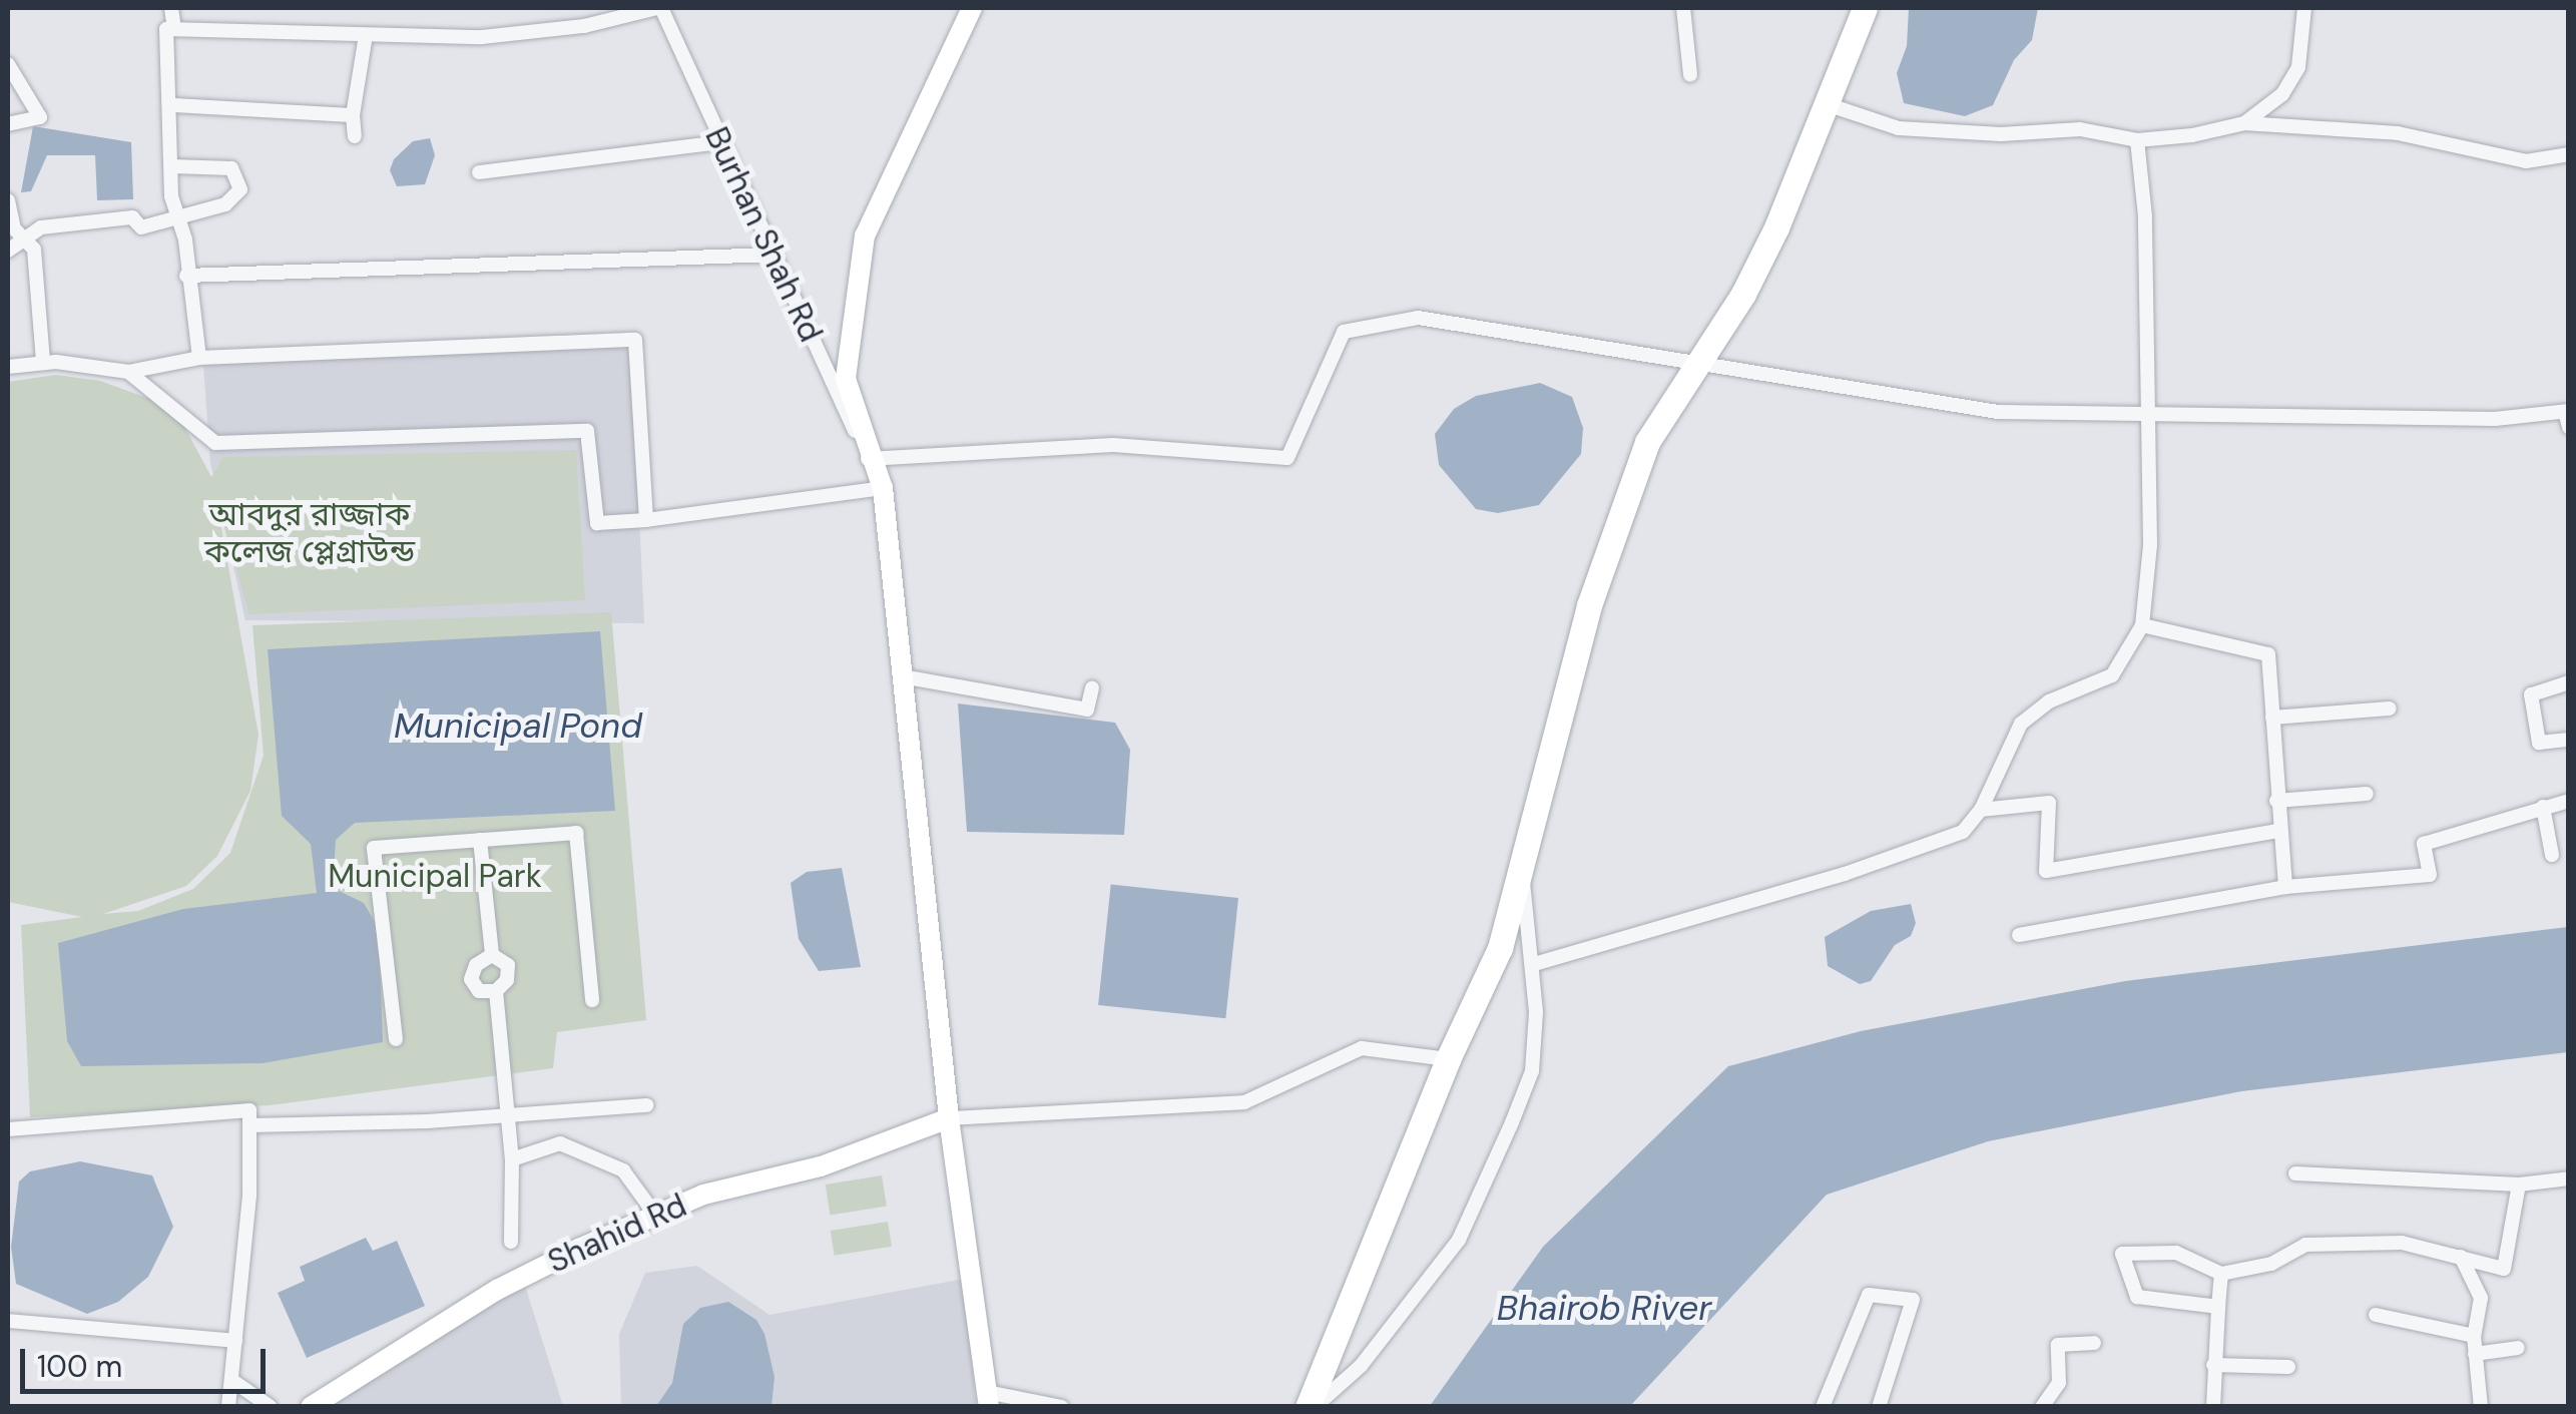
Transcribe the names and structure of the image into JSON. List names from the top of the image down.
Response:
{
  "streets": {
    "street": ["Burhan Shah Rd", "Shahid Rd"]
  },
  "water": ["Municipal Pond", "Bhairob River"],
  "parks": ["আবদুর রাজ্জাক কলেজ প্লেগ্রাউন্ড", "Municipal Park"],
  "scale_bar": "100 m"
}
